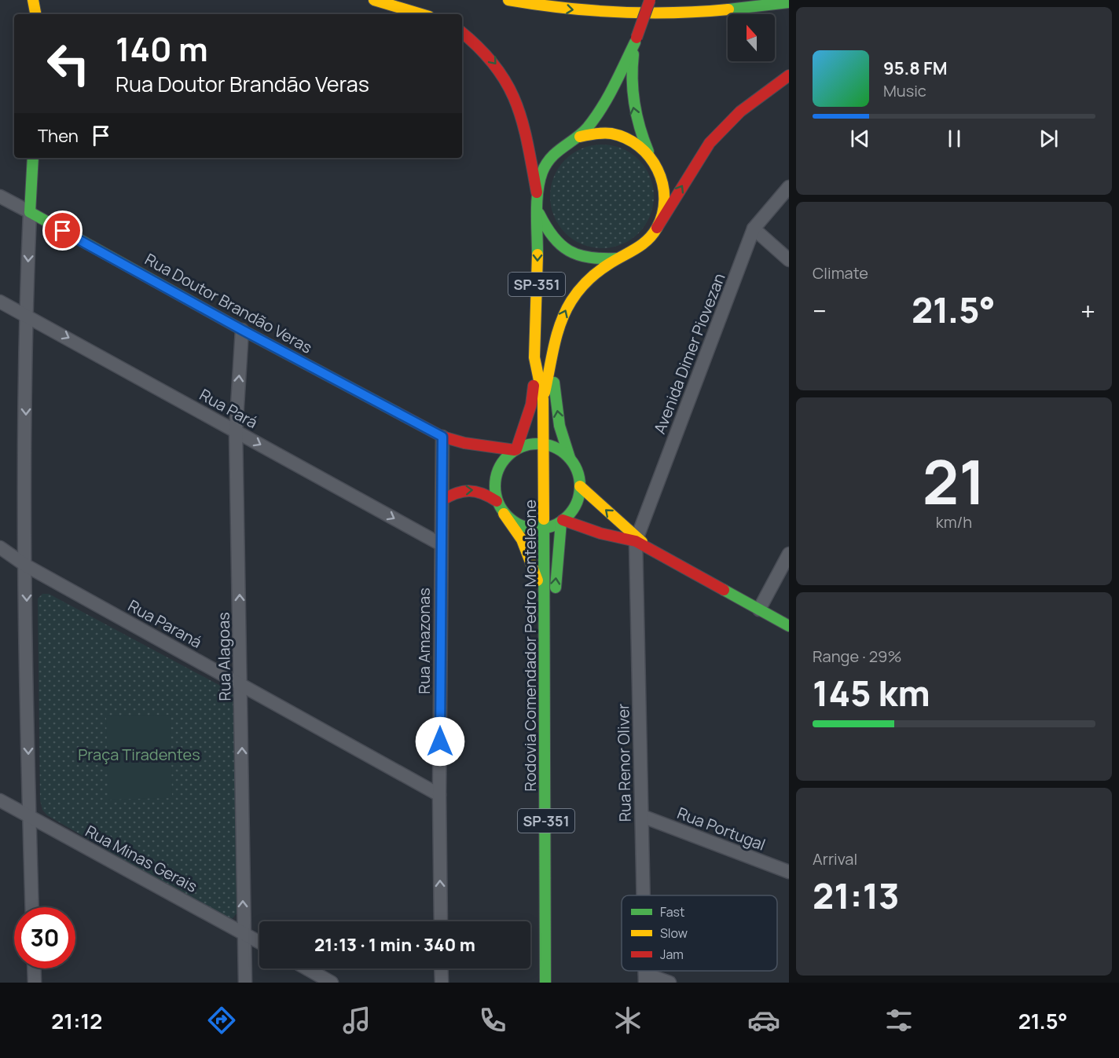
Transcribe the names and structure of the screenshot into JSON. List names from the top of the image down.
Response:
{
  "streets": {
    "main road": ["SP-351", "Rua Doutor Brandão Veras", "Rodovia Comendador Pedro Monteleone"],
    "street": [
      "Avenida Dimer Piovezan",
      "Rua Pará",
      "Rua Paraná",
      "Rua Amazonas",
      "Rua Alagoas",
      "Rua Renor Oliver",
      "Rua Portugal",
      "Rua Minas Gerais"
    ]
  },
  "crossings": [
    ["SP-351", "Rodovia Comendador Pedro Monteleone"],
    ["Rua Doutor Brandão Veras", "Rua Amazonas"],
    ["Rua Doutor Brandão Veras", "Rodovia Comendador Pedro Monteleone"],
    ["Rua Doutor Brandão Veras", "Rua Alagoas"],
    ["Avenida Dimer Piovezan", "Rua Renor Oliver"],
    ["Rua Pará", "Rua Amazonas"],
    ["Rua Pará", "Rua Alagoas"],
    ["Rua Paraná", "Rua Amazonas"],
    ["Rua Paraná", "Rua Alagoas"],
    ["Rua Alagoas", "Rua Minas Gerais"],
    ["Rua Renor Oliver", "Rua Portugal"]
  ],
  "one_way": ["Rua Pará", "Rua Alagoas"],
  "parks": ["Praça Tiradentes"],
  "legend": ["Fast", "Slow", "Jam"],
  "north": "top",
  "page": {
    "turn": ["140 m", "Rua Doutor Brandão Veras"],
    "song": ["95.8 FM", "Music"],
    "then": "Then",
    "tile": [
      "Climate",
      ["21", "km/h"],
      ["Range · 29%", "145 km"],
      ["Arrival", "21:13"]
    ],
    "heat": ["−", "21.5°", "+"],
    "limit": "30",
    "trip": "21:13 · 1 min · 340 m",
    "tabs": ["21:12", "21.5°"]
  }
}
